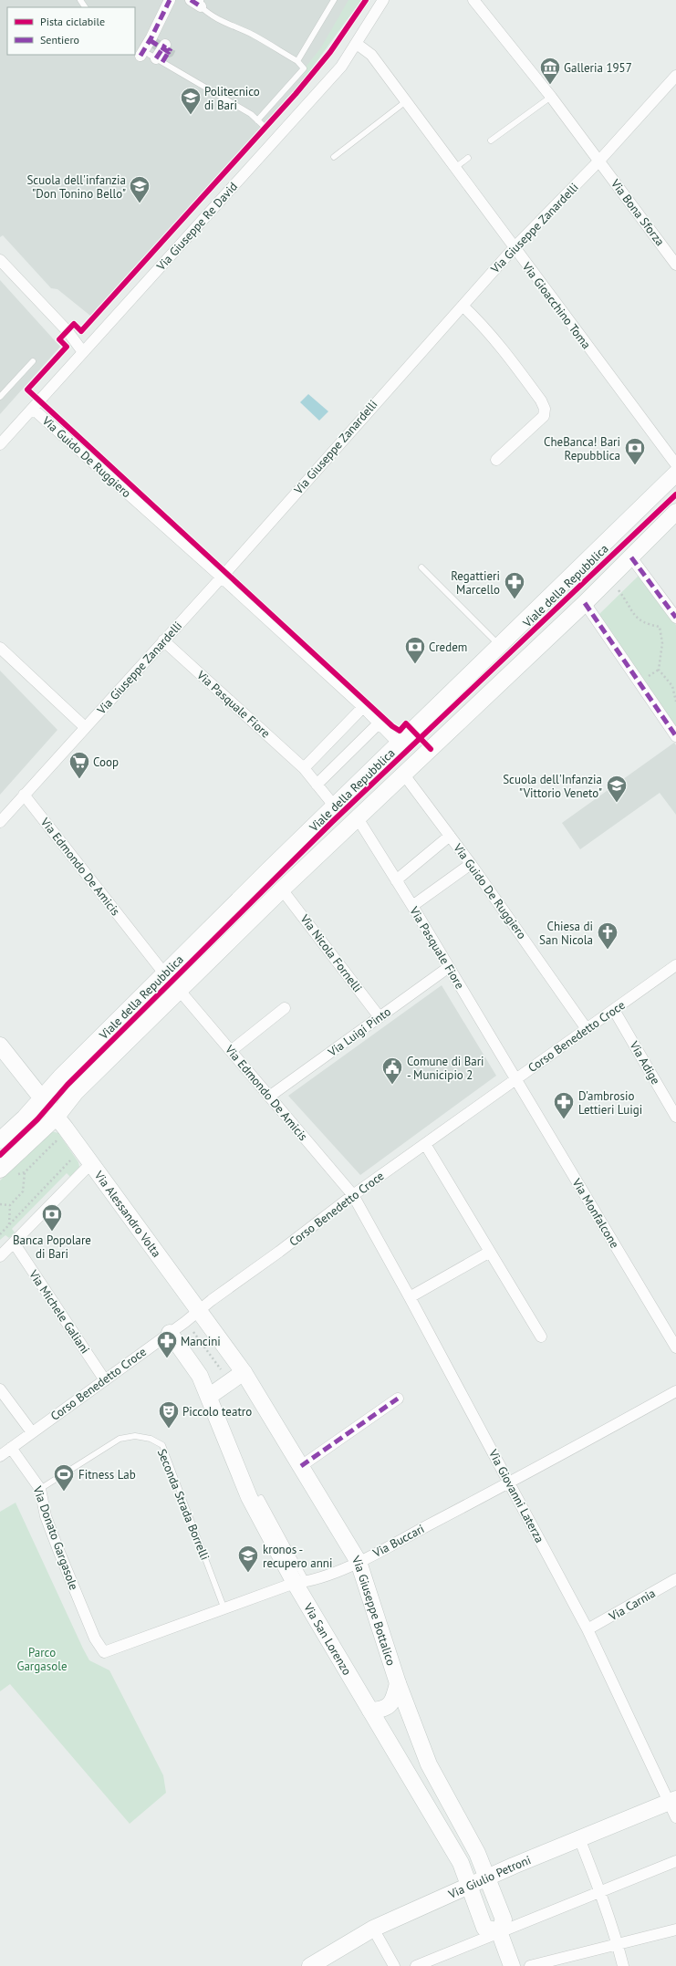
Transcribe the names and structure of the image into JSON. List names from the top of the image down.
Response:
{
  "streets": {
    "main road": [
      "Viale della Repubblica",
      "Via Alessandro Volta",
      "Via Giuseppe Bottalico",
      "Via San Lorenzo",
      "Via Giulio Petroni"
    ],
    "street": [
      "Via Bona Sforza",
      "Via Giuseppe Re David",
      "Via Giuseppe Zanardelli",
      "Via Gioacchino Toma",
      "Via Guido De Ruggiero",
      "Via Pasquale Fiore",
      "Via Edmondo De Amicis",
      "Via Nicola Fornelli",
      "Via Luigi Pinto",
      "Corso Benedetto Croce",
      "Via Adige",
      "Via Monfalcone",
      "Via Michele Galiani",
      "Via Giovanni Laterza",
      "Via Donato Gargasole",
      "Via Buccari",
      "Via Carnia"
    ],
    "lane": ["Seconda Strada Borrelli"]
  },
  "crossings": [
    ["Via Bona Sforza", "Via Giuseppe Zanardelli"],
    ["Via Giuseppe Re David", "Via Gioacchino Toma"],
    ["Via Giuseppe Re David", "Via Guido De Ruggiero"],
    ["Via Giuseppe Zanardelli", "Via Gioacchino Toma"],
    ["Via Giuseppe Zanardelli", "Via Guido De Ruggiero"],
    ["Via Giuseppe Zanardelli", "Via Pasquale Fiore"],
    ["Via Giuseppe Zanardelli", "Via Edmondo De Amicis"],
    ["Via Guido De Ruggiero", "Viale della Repubblica"],
    ["Via Guido De Ruggiero", "Corso Benedetto Croce"],
    ["Viale della Repubblica", "Via Pasquale Fiore"],
    ["Viale della Repubblica", "Via Edmondo De Amicis"],
    ["Viale della Repubblica", "Via Nicola Fornelli"],
    ["Viale della Repubblica", "Via Alessandro Volta"],
    ["Via Pasquale Fiore", "Via Luigi Pinto"],
    ["Via Pasquale Fiore", "Corso Benedetto Croce"],
    ["Via Pasquale Fiore", "Via Monfalcone"],
    ["Via Edmondo De Amicis", "Via Luigi Pinto"],
    ["Via Edmondo De Amicis", "Corso Benedetto Croce"],
    ["Via Edmondo De Amicis", "Via Giovanni Laterza"],
    ["Via Nicola Fornelli", "Via Luigi Pinto"],
    ["Corso Benedetto Croce", "Via Adige"],
    ["Corso Benedetto Croce", "Via Alessandro Volta"],
    ["Corso Benedetto Croce", "Via Monfalcone"],
    ["Corso Benedetto Croce", "Via Michele Galiani"],
    ["Corso Benedetto Croce", "Via Giovanni Laterza"],
    ["Corso Benedetto Croce", "Via Donato Gargasole"],
    ["Corso Benedetto Croce", "Via Giuseppe Bottalico"],
    ["Corso Benedetto Croce", "Via San Lorenzo"],
    ["Via Alessandro Volta", "Via Giuseppe Bottalico"],
    ["Via Giovanni Laterza", "Via Buccari"],
    ["Via Giovanni Laterza", "Via Carnia"],
    ["Via Giovanni Laterza", "Via Giulio Petroni"],
    ["Seconda Strada Borrelli", "Via Donato Gargasole"],
    ["Seconda Strada Borrelli", "Via Buccari"],
    ["Via Donato Gargasole", "Via Buccari"],
    ["Via Buccari", "Via Giuseppe Bottalico"],
    ["Via Buccari", "Via San Lorenzo"],
    ["Via Giuseppe Bottalico", "Via San Lorenzo"],
    ["Via Giuseppe Bottalico", "Via Giulio Petroni"],
    ["Via San Lorenzo", "Via Giulio Petroni"]
  ],
  "parks": ["Parco Gargasole"],
  "places": {
    "museum": ["Galleria 1957"],
    "school or university": [
      "Politecnico di Bari",
      "Scuola dell'infanzia \"Don Tonino Bello\"",
      "Scuola dell'Infanzia \"Vittorio Veneto\"",
      "kronos - recupero anni"
    ],
    "bank": ["CheBanca! Bari Repubblica", "Credem", "Banca Popolare di Bari"],
    "pharmacy": ["Regattieri Marcello", "D'ambrosio Lettieri Luigi", "Mancini"],
    "supermarket": ["Coop"],
    "church": ["Chiesa di San Nicola"],
    "public building": ["Comune di Bari - Municipio 2"],
    "theatre": ["Piccolo teatro"],
    "sports": ["Fitness Lab"]
  },
  "legend": ["Pista ciclabile", "Sentiero"]
}
